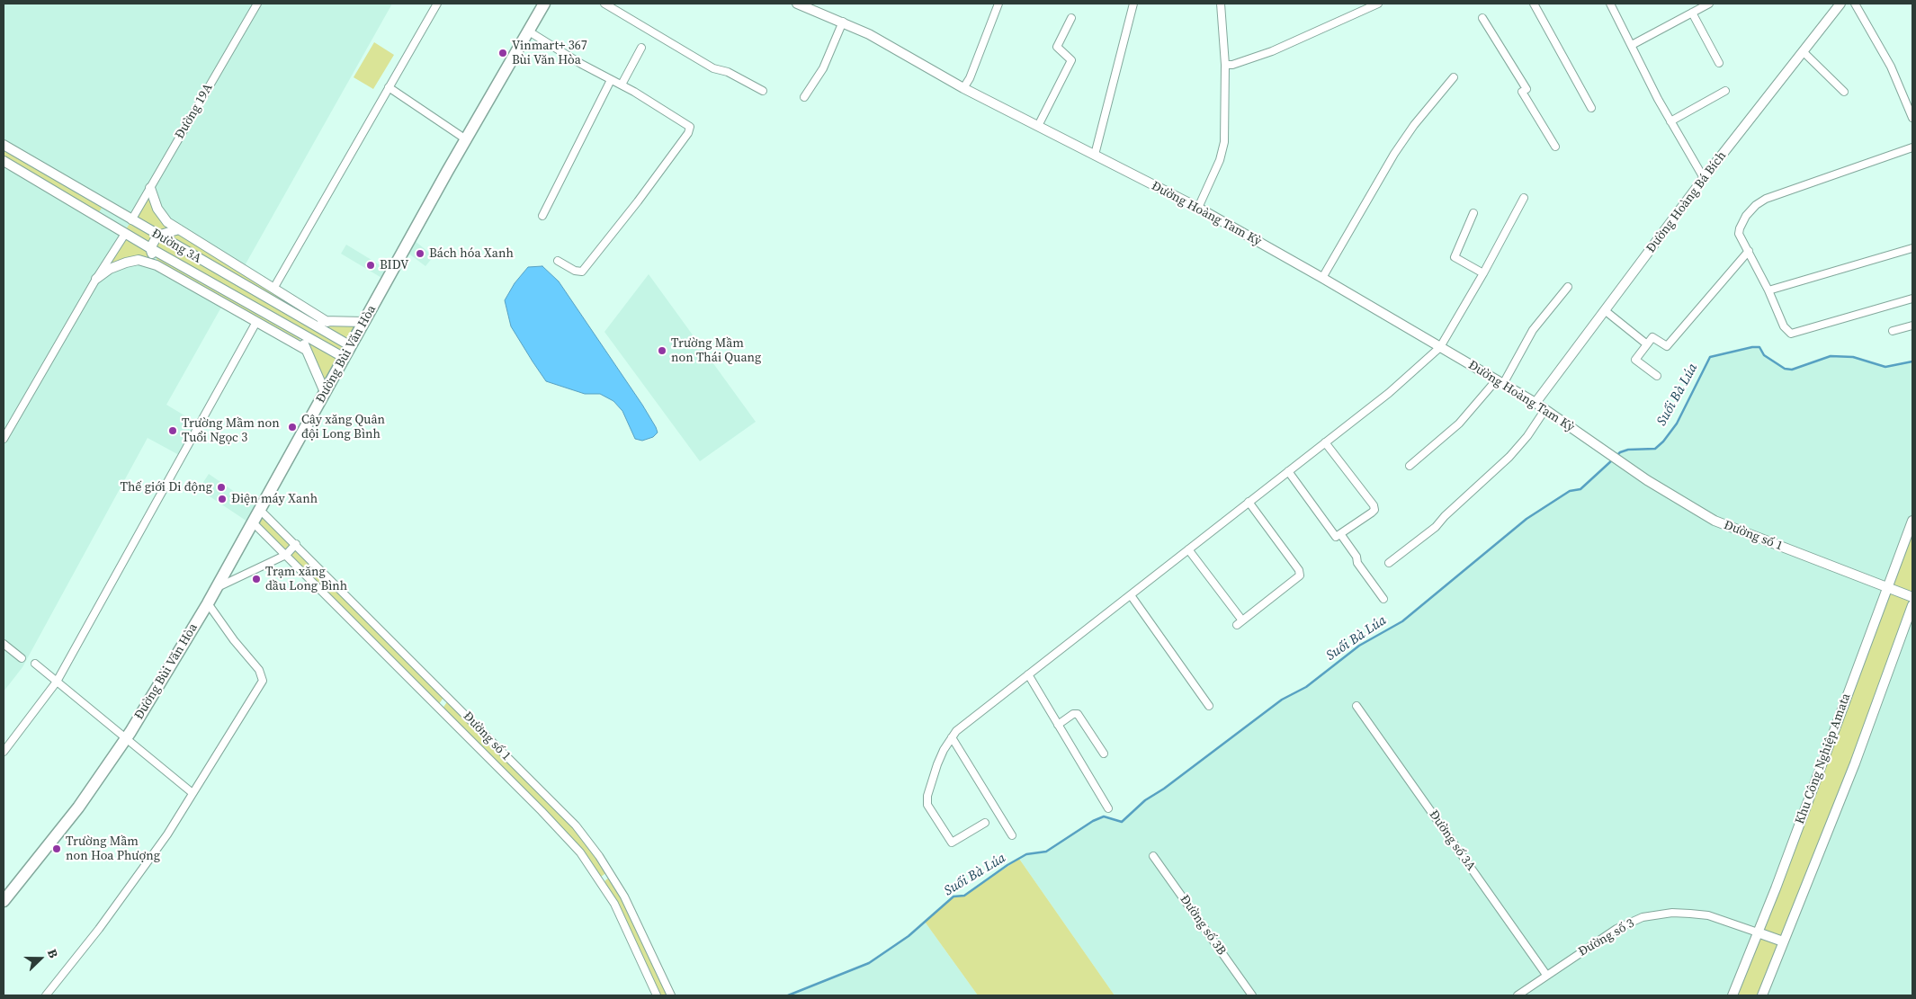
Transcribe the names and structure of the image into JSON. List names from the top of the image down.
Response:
{
  "streets": {
    "main road": ["Đường Bùi Văn Hòa"],
    "street": [
      "Đường 19A",
      "Đường Hoàng Bá Bích",
      "Đường Hoàng Tam Kỳ",
      "Đường 3A",
      "Đường số 1",
      "Khu Công Nghiệp Amata",
      "Đường số 3A",
      "Đường số 3B",
      "Đường số 3"
    ]
  },
  "crossings": [
    ["Đường 19A", "Đường 3A"],
    ["Đường Hoàng Bá Bích", "Đường Hoàng Tam Kỳ"],
    ["Đường Hoàng Tam Kỳ", "Đường số 1"],
    ["Đường 3A", "Đường Bùi Văn Hòa"],
    ["Đường Bùi Văn Hòa", "Đường số 1"],
    ["Đường số 1", "Khu Công Nghiệp Amata"],
    ["Khu Công Nghiệp Amata", "Đường số 3"],
    ["Đường số 3A", "Đường số 3"]
  ],
  "water": ["Suối Bà Lúa"],
  "places": [
    "Vinmart+ 367 Bùi Văn Hòa",
    "Bách hóa Xanh",
    "BIDV",
    "Trường Mầm non Thái Quang",
    "Cây xăng Quân đội Long Bình",
    "Trường Mầm non Tuổi Ngọc 3",
    "Thế giới Di động",
    "Điện máy Xanh",
    "Trạm xăng dầu Long Bình",
    "Trường Mầm non Hoa Phượng"
  ],
  "north": "right"
}
